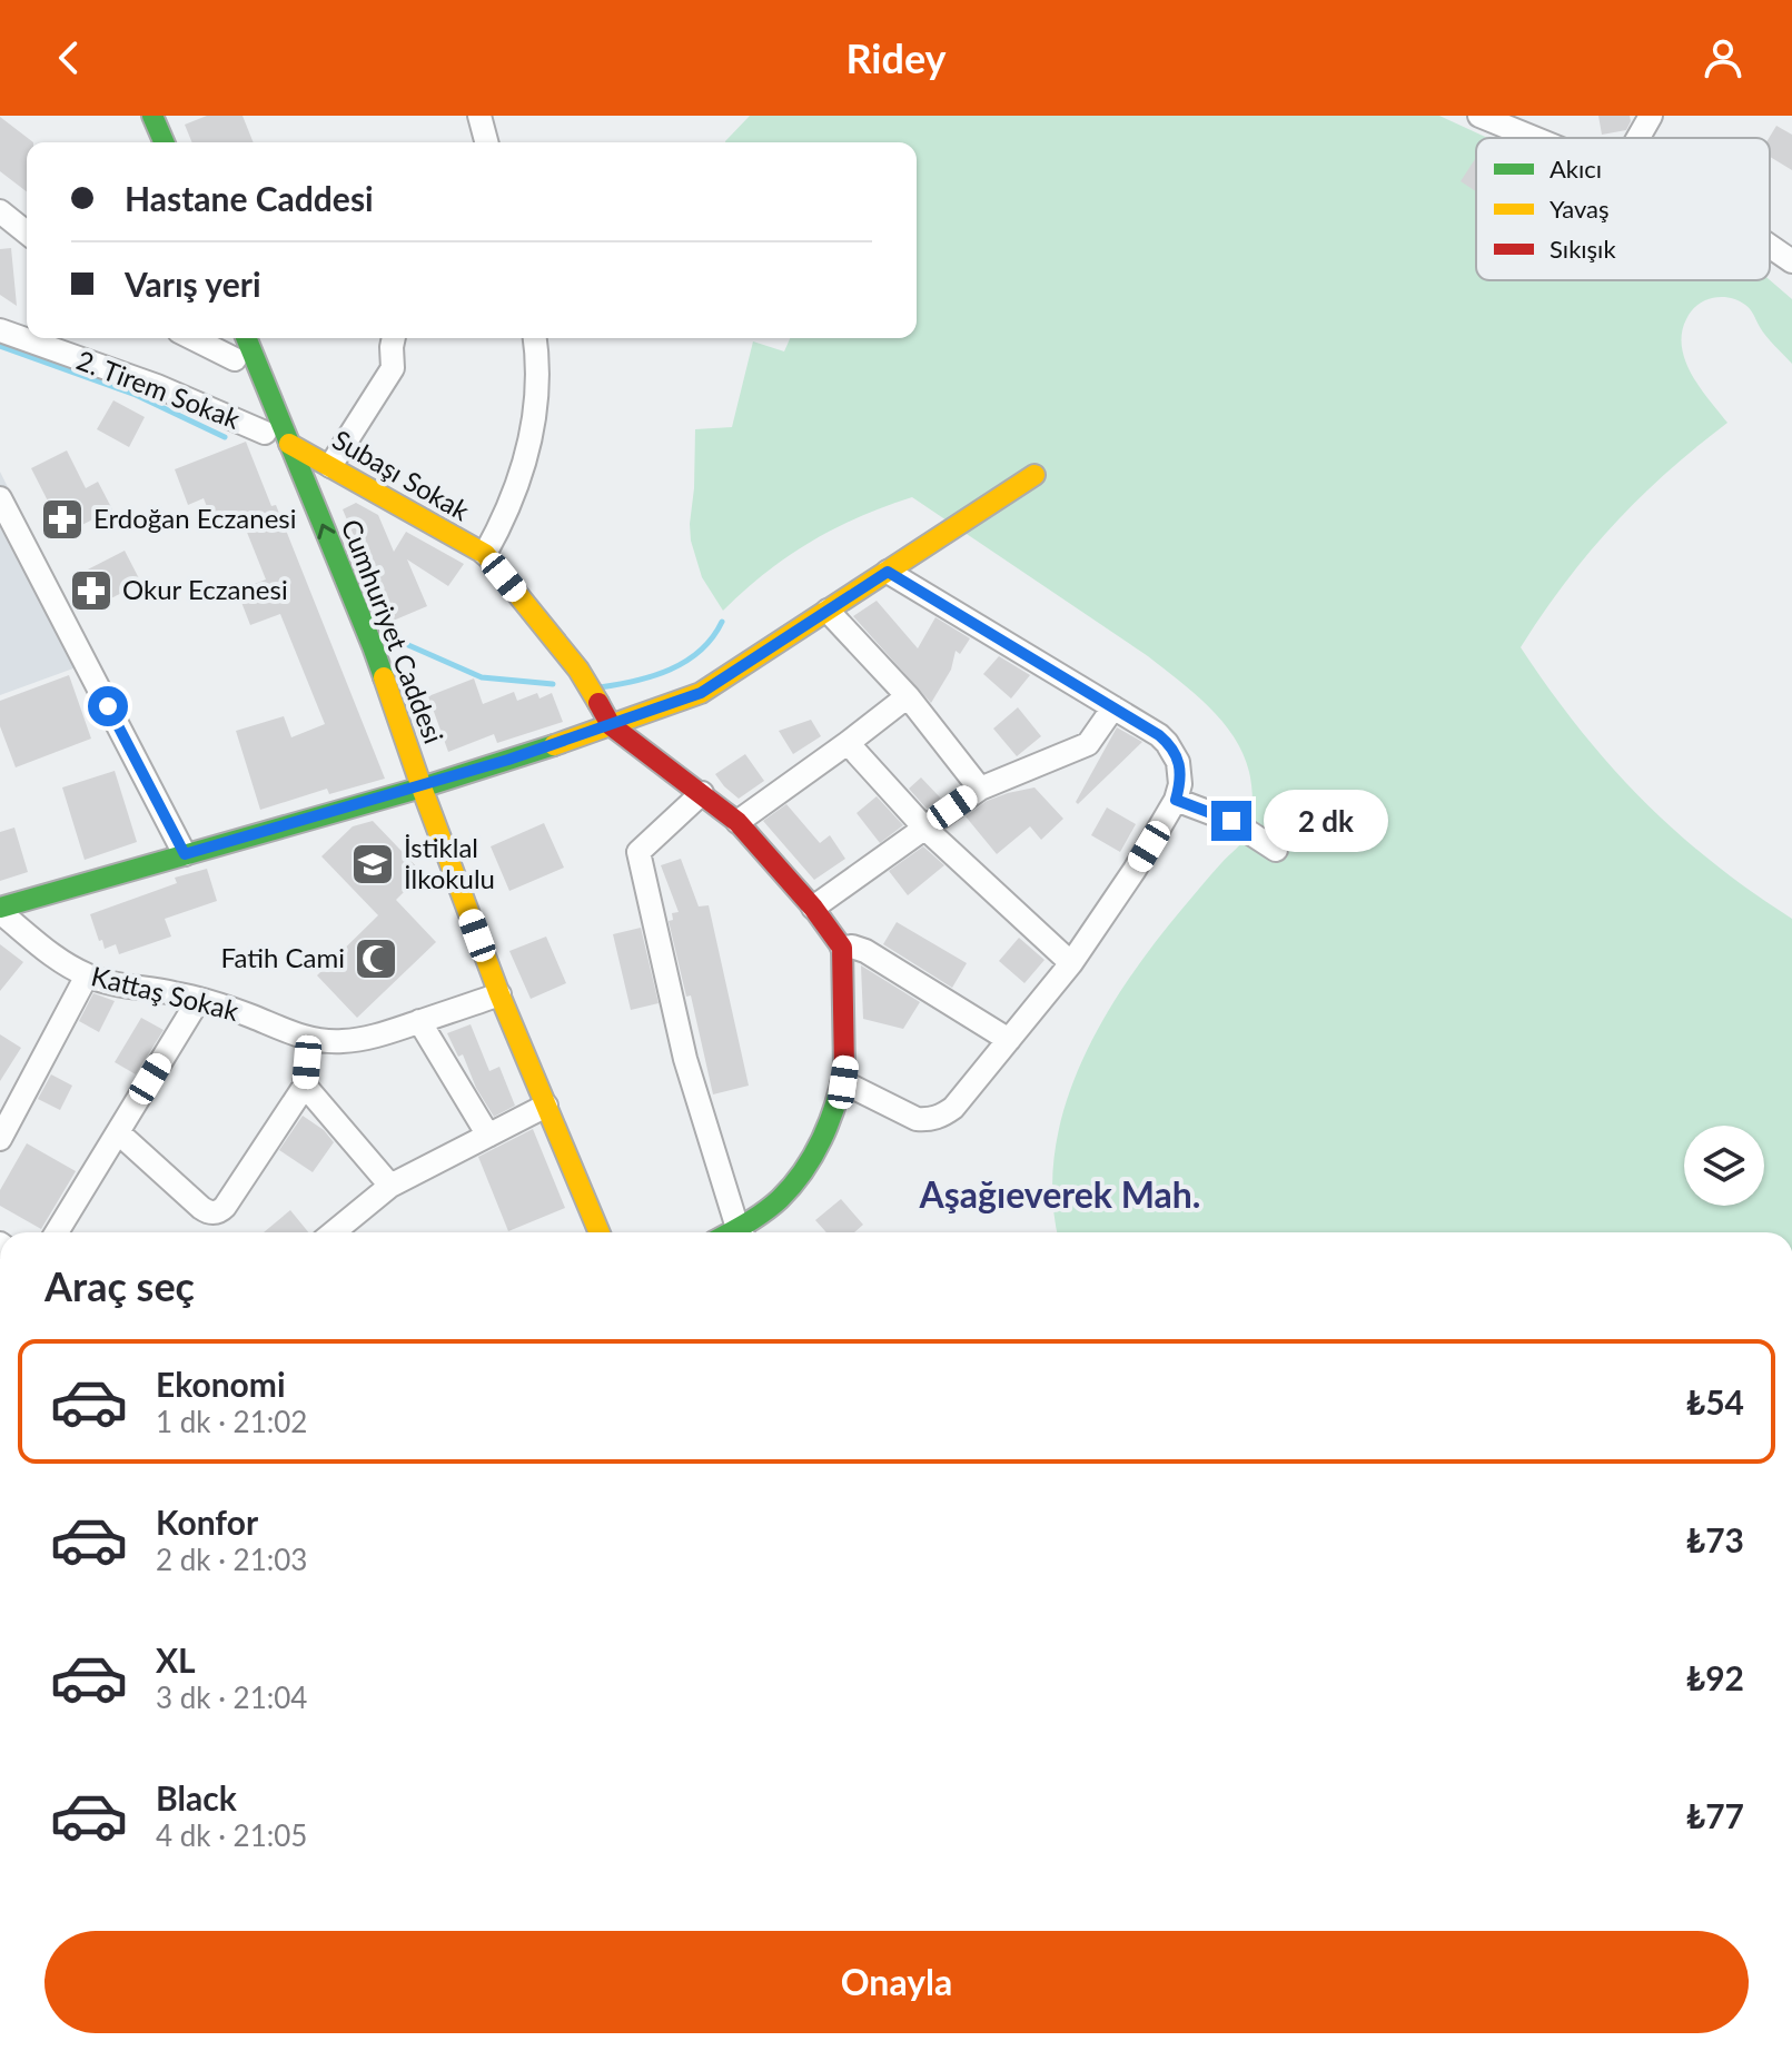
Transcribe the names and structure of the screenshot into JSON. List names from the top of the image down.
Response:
{
  "streets": {
    "street": [
      "2. Tirem Sokak",
      "Subaşı Sokak",
      "Cumhuriyet Caddesi",
      "Kattaş Sokak"
    ]
  },
  "crossings": [
    ["2. Tirem Sokak", "Cumhuriyet Caddesi"],
    ["Subaşı Sokak", "Cumhuriyet Caddesi"]
  ],
  "districts": ["Aşağıeverek Mah."],
  "places": {
    "pharmacy": ["Erdoğan Eczanesi", "Okur Eczanesi"],
    "school or university": ["İstiklal İlkokulu"],
    "mosque": ["Fatih Cami"]
  },
  "legend": ["Akıcı", "Yavaş", "Sıkışık"],
  "page": {
    "header": "Ridey",
    "banner": ["Hastane Caddesi", "Varış yeri"],
    "bubble": "2 dk",
    "heading": "Araç seç",
    "list": [
      {
        "name": "Ekonomi",
        "note": "1 dk · 21:02",
        "value": "₺54"
      },
      {
        "name": "Konfor",
        "note": "2 dk · 21:03",
        "value": "₺73"
      },
      {
        "name": "XL",
        "note": "3 dk · 21:04",
        "value": "₺92"
      },
      {
        "name": "Black",
        "note": "4 dk · 21:05",
        "value": "₺77"
      }
    ],
    "buttons": "Onayla"
  }
}
